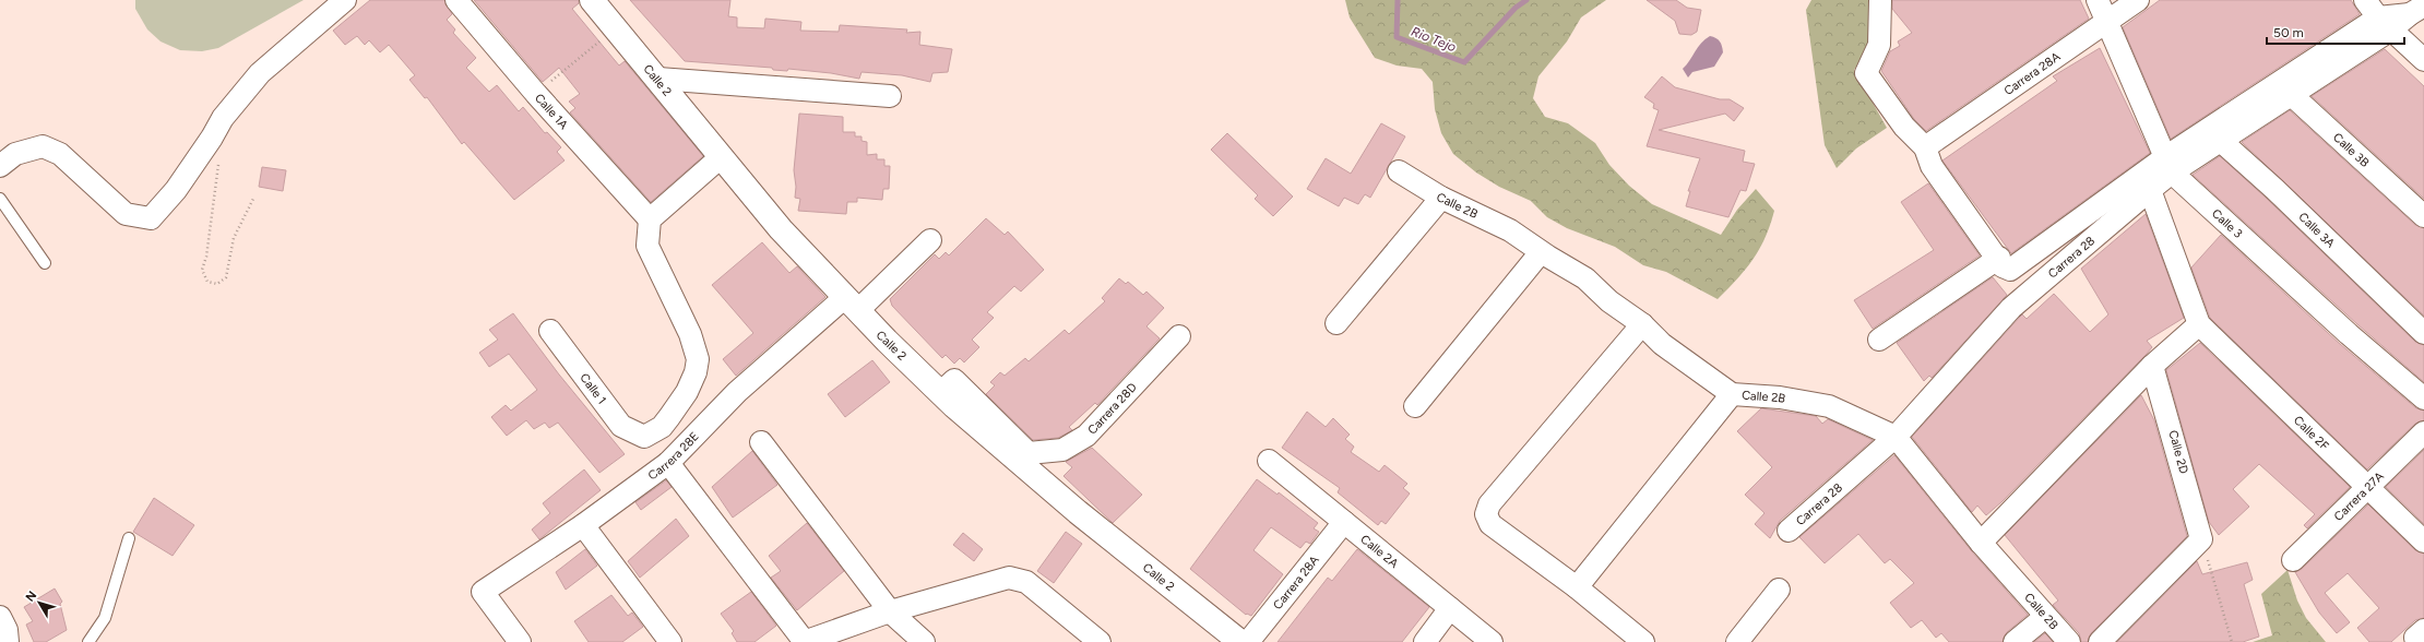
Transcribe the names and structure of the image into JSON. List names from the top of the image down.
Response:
{
  "streets": {
    "street": [
      "Carrera 28A",
      "Calle 2",
      "Calle 1A",
      "Calle 3B",
      "Calle 2B",
      "Calle 3",
      "Calle 3A",
      "Carrera 28",
      "Calle 1",
      "Carrera 28D",
      "Calle 2F",
      "Calle 2D",
      "Carrera 28E",
      "Carrera 27A",
      "Calle 2A"
    ]
  },
  "crossings": [
    ["Carrera 28A", "Calle 3"],
    ["Carrera 28A", "Calle 2A"],
    ["Calle 2", "Carrera 28D"],
    ["Calle 2", "Carrera 28E"],
    ["Calle 1A", "Calle 1"],
    ["Calle 3B", "Carrera 28"],
    ["Calle 2B", "Carrera 28"],
    ["Calle 3", "Carrera 28"],
    ["Calle 3A", "Carrera 28"],
    ["Calle 2F", "Carrera 27A"]
  ],
  "water": ["Rio Tejo"],
  "scale_bar": "50 m",
  "north": "top left"
}
